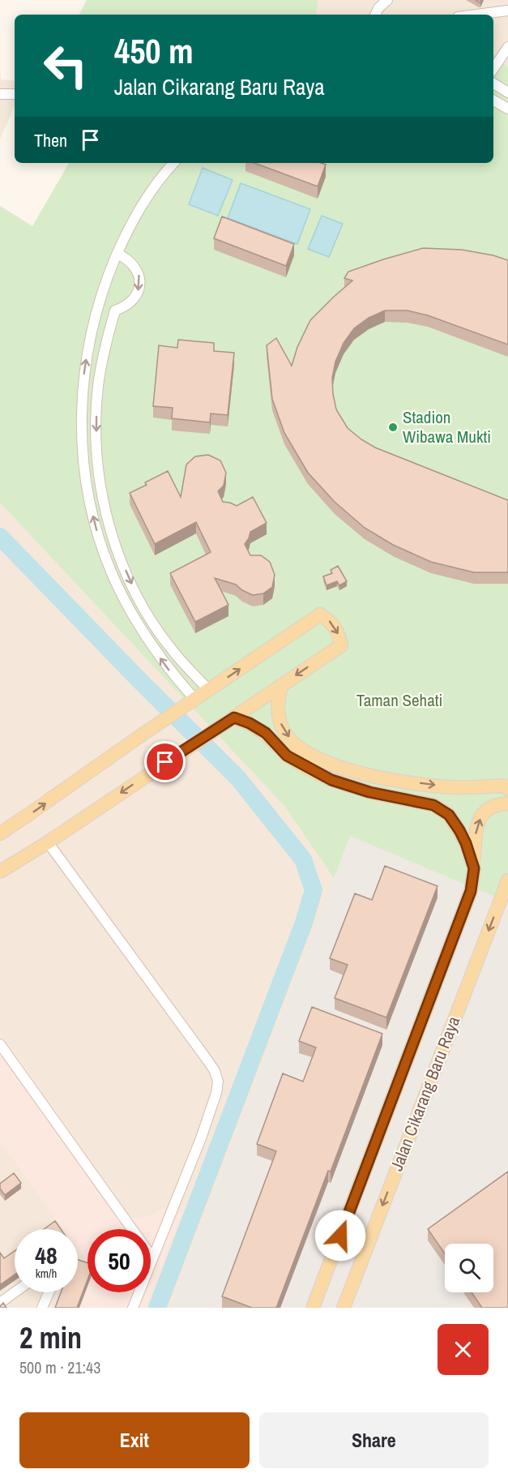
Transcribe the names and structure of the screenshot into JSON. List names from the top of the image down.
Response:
{
  "streets": {
    "main road": ["Jalan Cikarang Baru Raya"]
  },
  "parks": ["Taman Sehati"],
  "places": ["Stadion Wibawa Mukti"],
  "page": {
    "turn": ["450 m", "Jalan Cikarang Baru Raya"],
    "then": "Then",
    "speed": "48 km/h",
    "limit": "50",
    "heading": ["2 min", "500 m · 21:43"],
    "buttons": ["Exit", "Share"]
  }
}
